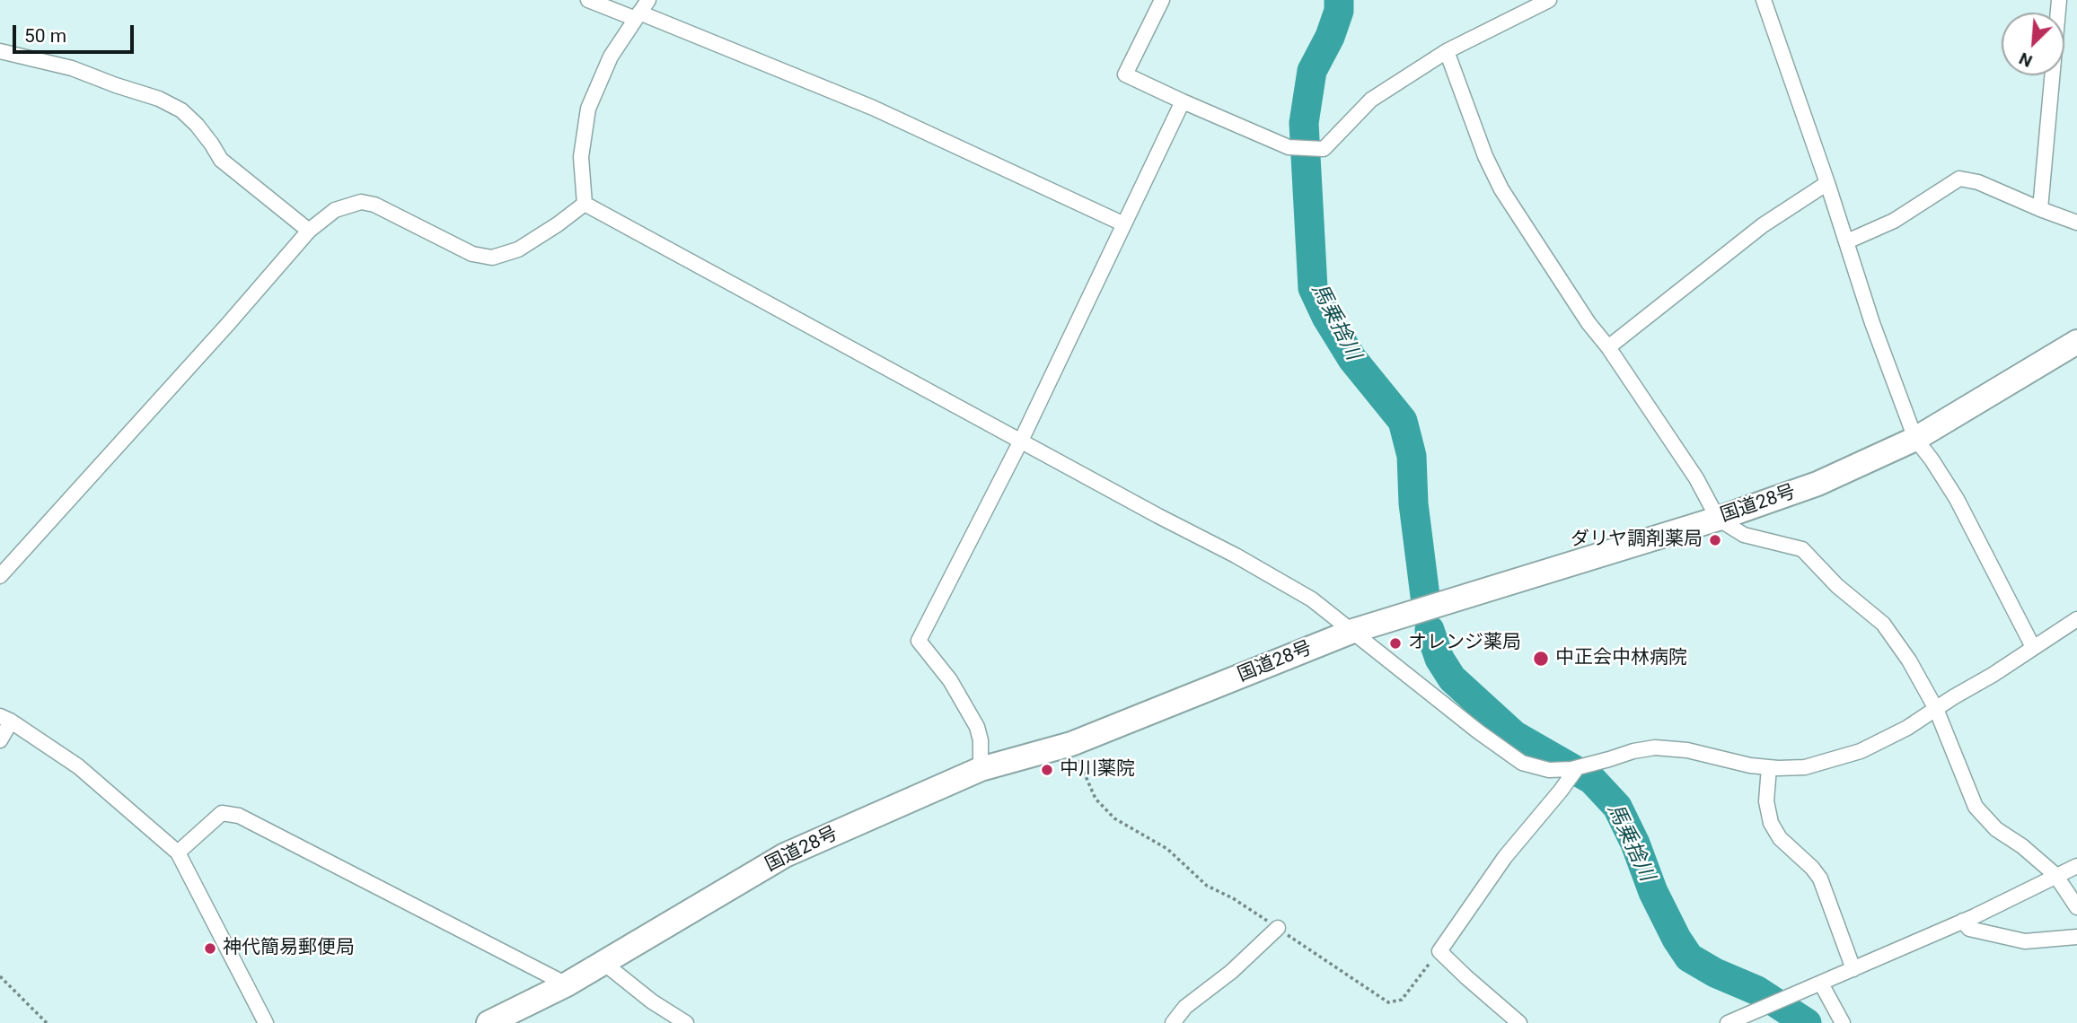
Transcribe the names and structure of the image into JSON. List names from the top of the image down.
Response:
{
  "streets": {
    "highway": ["国道28号"]
  },
  "water": ["馬乗捨川"],
  "places": [
    "ダリヤ調剤薬局",
    "オレンジ薬局",
    "中正会中林病院",
    "中川薬院",
    "神代簡易郵便局"
  ],
  "scale_bar": "50 m",
  "north": "bottom left"
}
